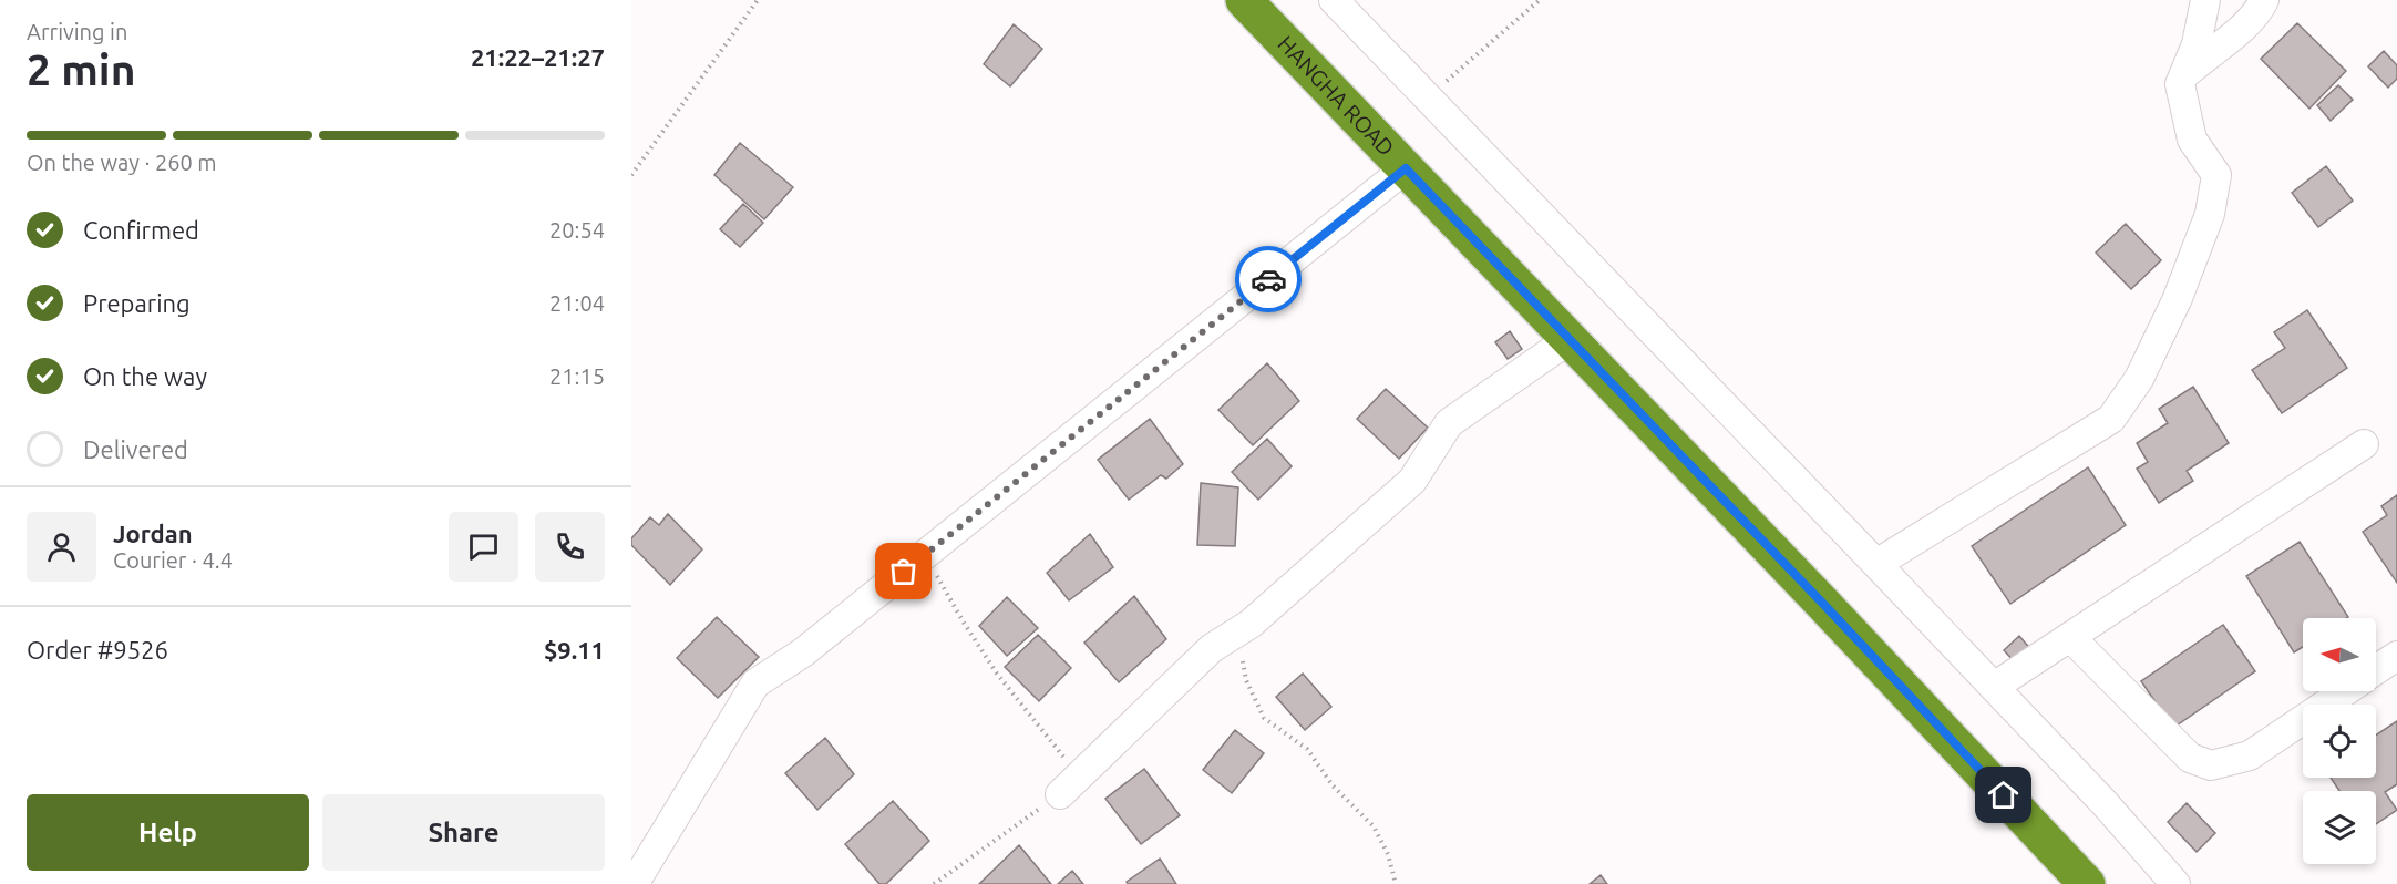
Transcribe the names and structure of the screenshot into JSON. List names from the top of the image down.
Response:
{
  "streets": {
    "highway": ["HANGHA ROAD"]
  },
  "north": "left",
  "page": {
    "heading": ["2 min", "Arriving in", "21:22–21:27"],
    "panel": [
      "Jordan",
      "Courier · 4.4",
      "Order #9526",
      "$9.11"
    ],
    "bar": "On the way · 260 m",
    "list": [
      ["Confirmed", "20:54"],
      ["Preparing", "21:04"],
      ["On the way", "21:15"],
      "Delivered"
    ],
    "buttons": ["Help", "Share"]
  }
}
